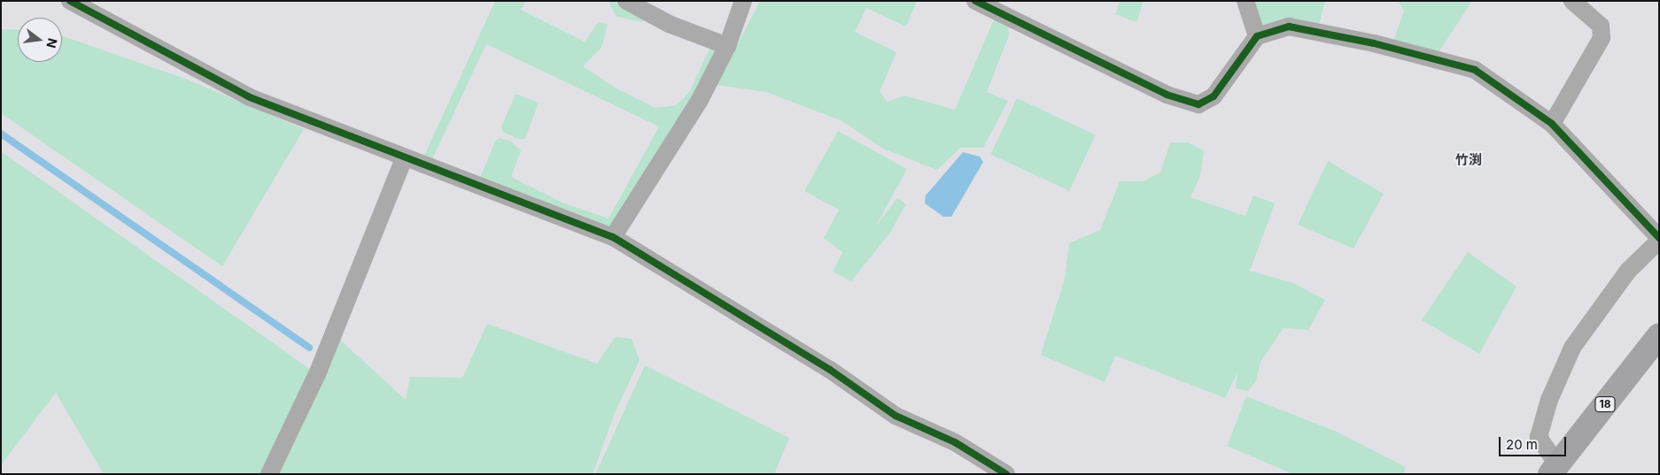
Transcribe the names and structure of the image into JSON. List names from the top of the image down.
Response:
{
  "streets": {
    "main road": ["18"]
  },
  "districts": ["竹渕"],
  "scale_bar": "20 m",
  "north": "right"
}
